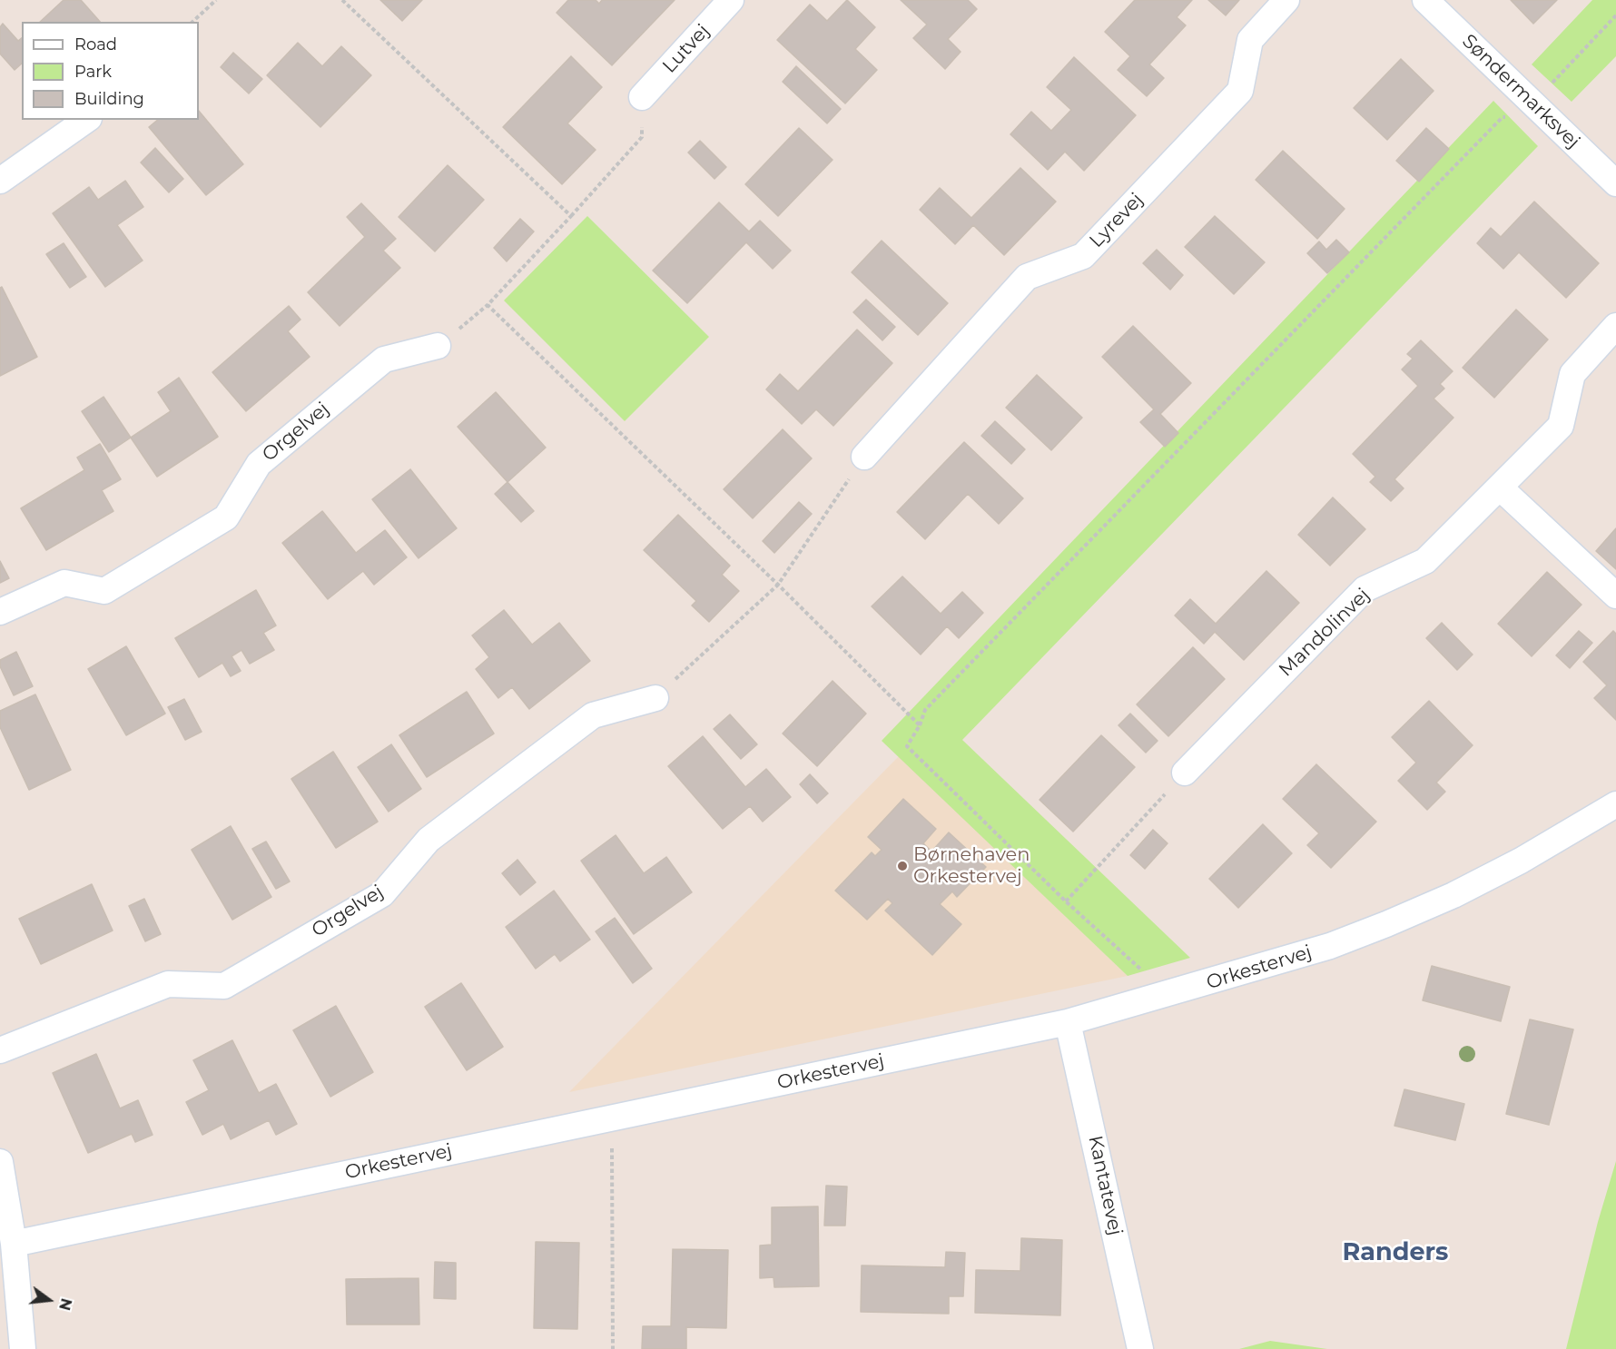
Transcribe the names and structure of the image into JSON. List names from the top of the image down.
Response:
{
  "streets": {
    "street": [
      "Lutvej",
      "Søndermarksvej",
      "Lyrevej",
      "Orgelvej",
      "Mandolinvej",
      "Orkestervej",
      "Kantatevej"
    ]
  },
  "crossings": [
    ["Orkestervej", "Kantatevej"]
  ],
  "districts": ["Randers"],
  "places": ["Børnehaven Orkestervej"],
  "legend": ["Road", "Park", "Building"],
  "north": "right"
}
